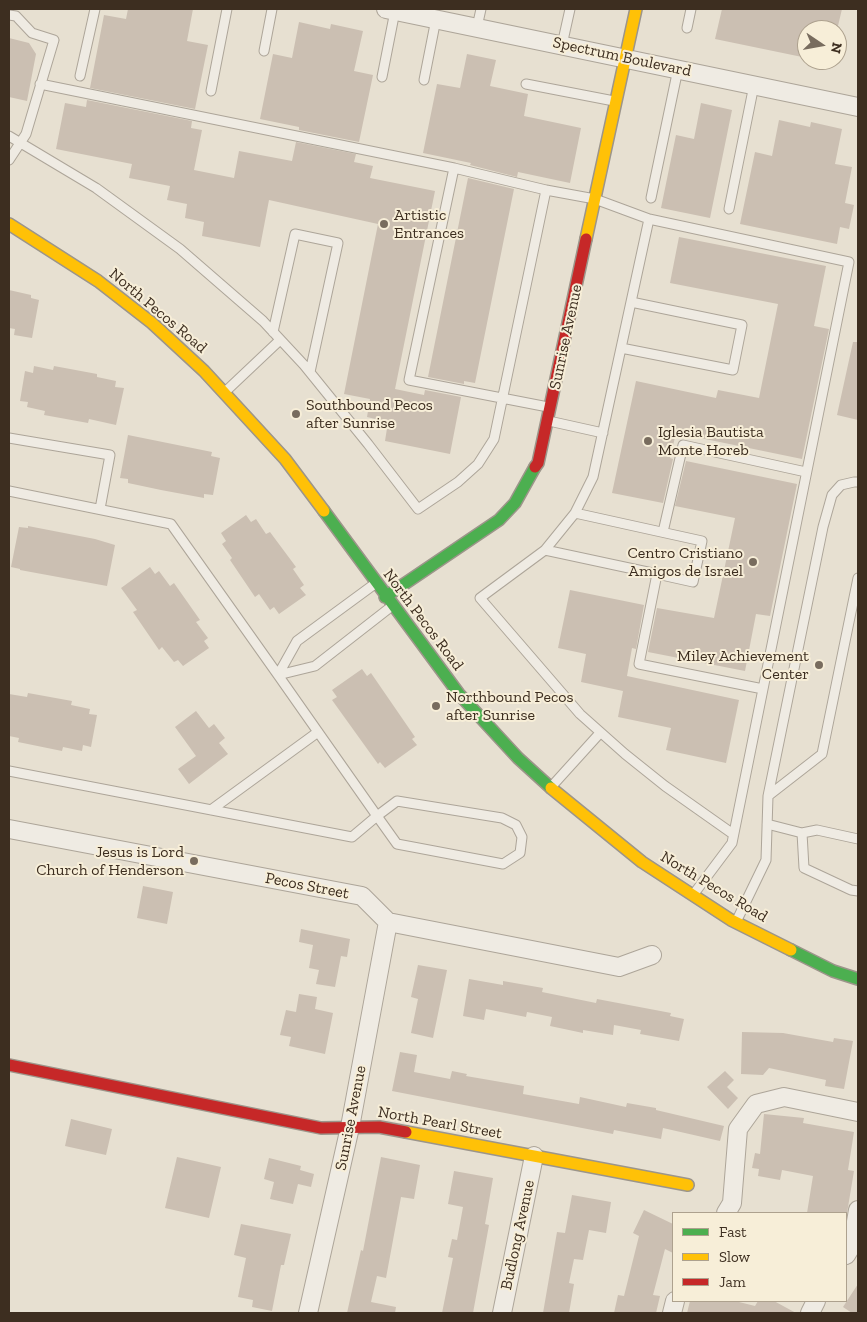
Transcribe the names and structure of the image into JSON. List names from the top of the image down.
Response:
{
  "streets": {
    "street": [
      "Spectrum Boulevard",
      "North Pecos Road",
      "Sunrise Avenue",
      "Pecos Street",
      "North Pearl Street",
      "Budlong Avenue"
    ]
  },
  "crossings": [
    ["Spectrum Boulevard", "Sunrise Avenue"],
    ["North Pecos Road", "Sunrise Avenue"],
    ["Sunrise Avenue", "Pecos Street"],
    ["Sunrise Avenue", "North Pearl Street"],
    ["North Pearl Street", "Budlong Avenue"]
  ],
  "places": [
    "Artistic Entrances",
    "Southbound Pecos after Sunrise",
    "Iglesia Bautista Monte Horeb",
    "Centro Cristiano Amigos de Israel",
    "Miley Achievement Center",
    "Northbound Pecos after Sunrise",
    "Jesus is Lord Church of Henderson"
  ],
  "legend": ["Fast", "Slow", "Jam"],
  "north": "right"
}
